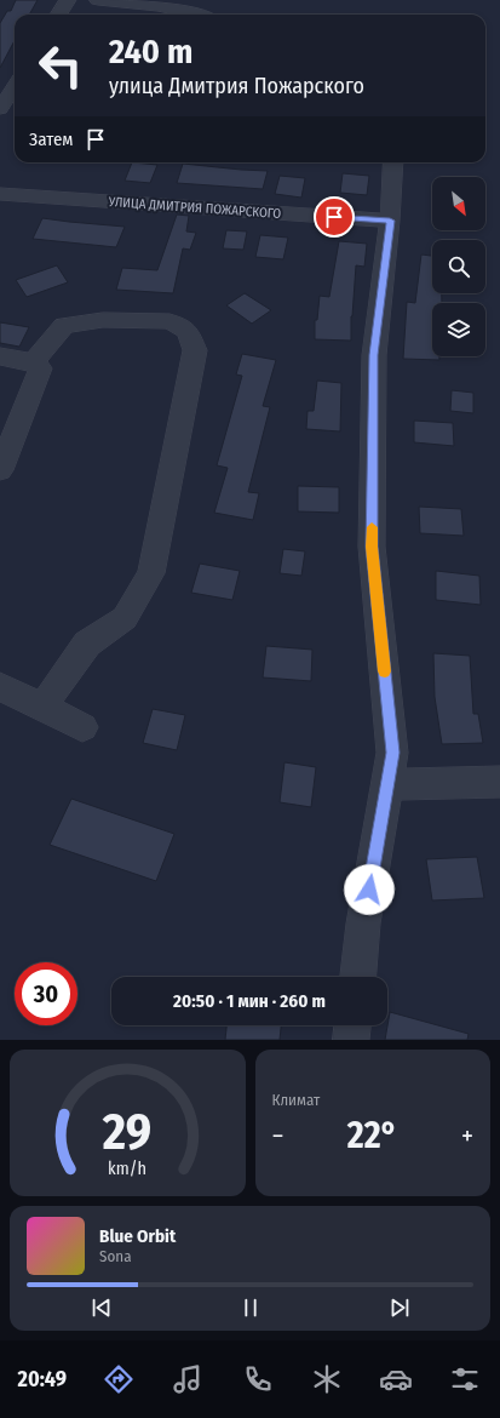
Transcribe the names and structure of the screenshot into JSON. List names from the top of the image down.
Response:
{
  "streets": {
    "street": ["УЛИЦА ДМИТРИЯ ПОЖАРСКОГО"]
  },
  "north": "bottom right",
  "page": {
    "turn": ["240 m", "улица Дмитрия Пожарского"],
    "then": "Затем",
    "limit": "30",
    "trip": "20:50 · 1 мин · 260 m",
    "tile": "Климат",
    "heat": ["−", "22°", "+"],
    "song": ["Blue Orbit", "Sona"],
    "tabs": "20:49",
    "gauge": ["29", "km/h"]
  }
}
